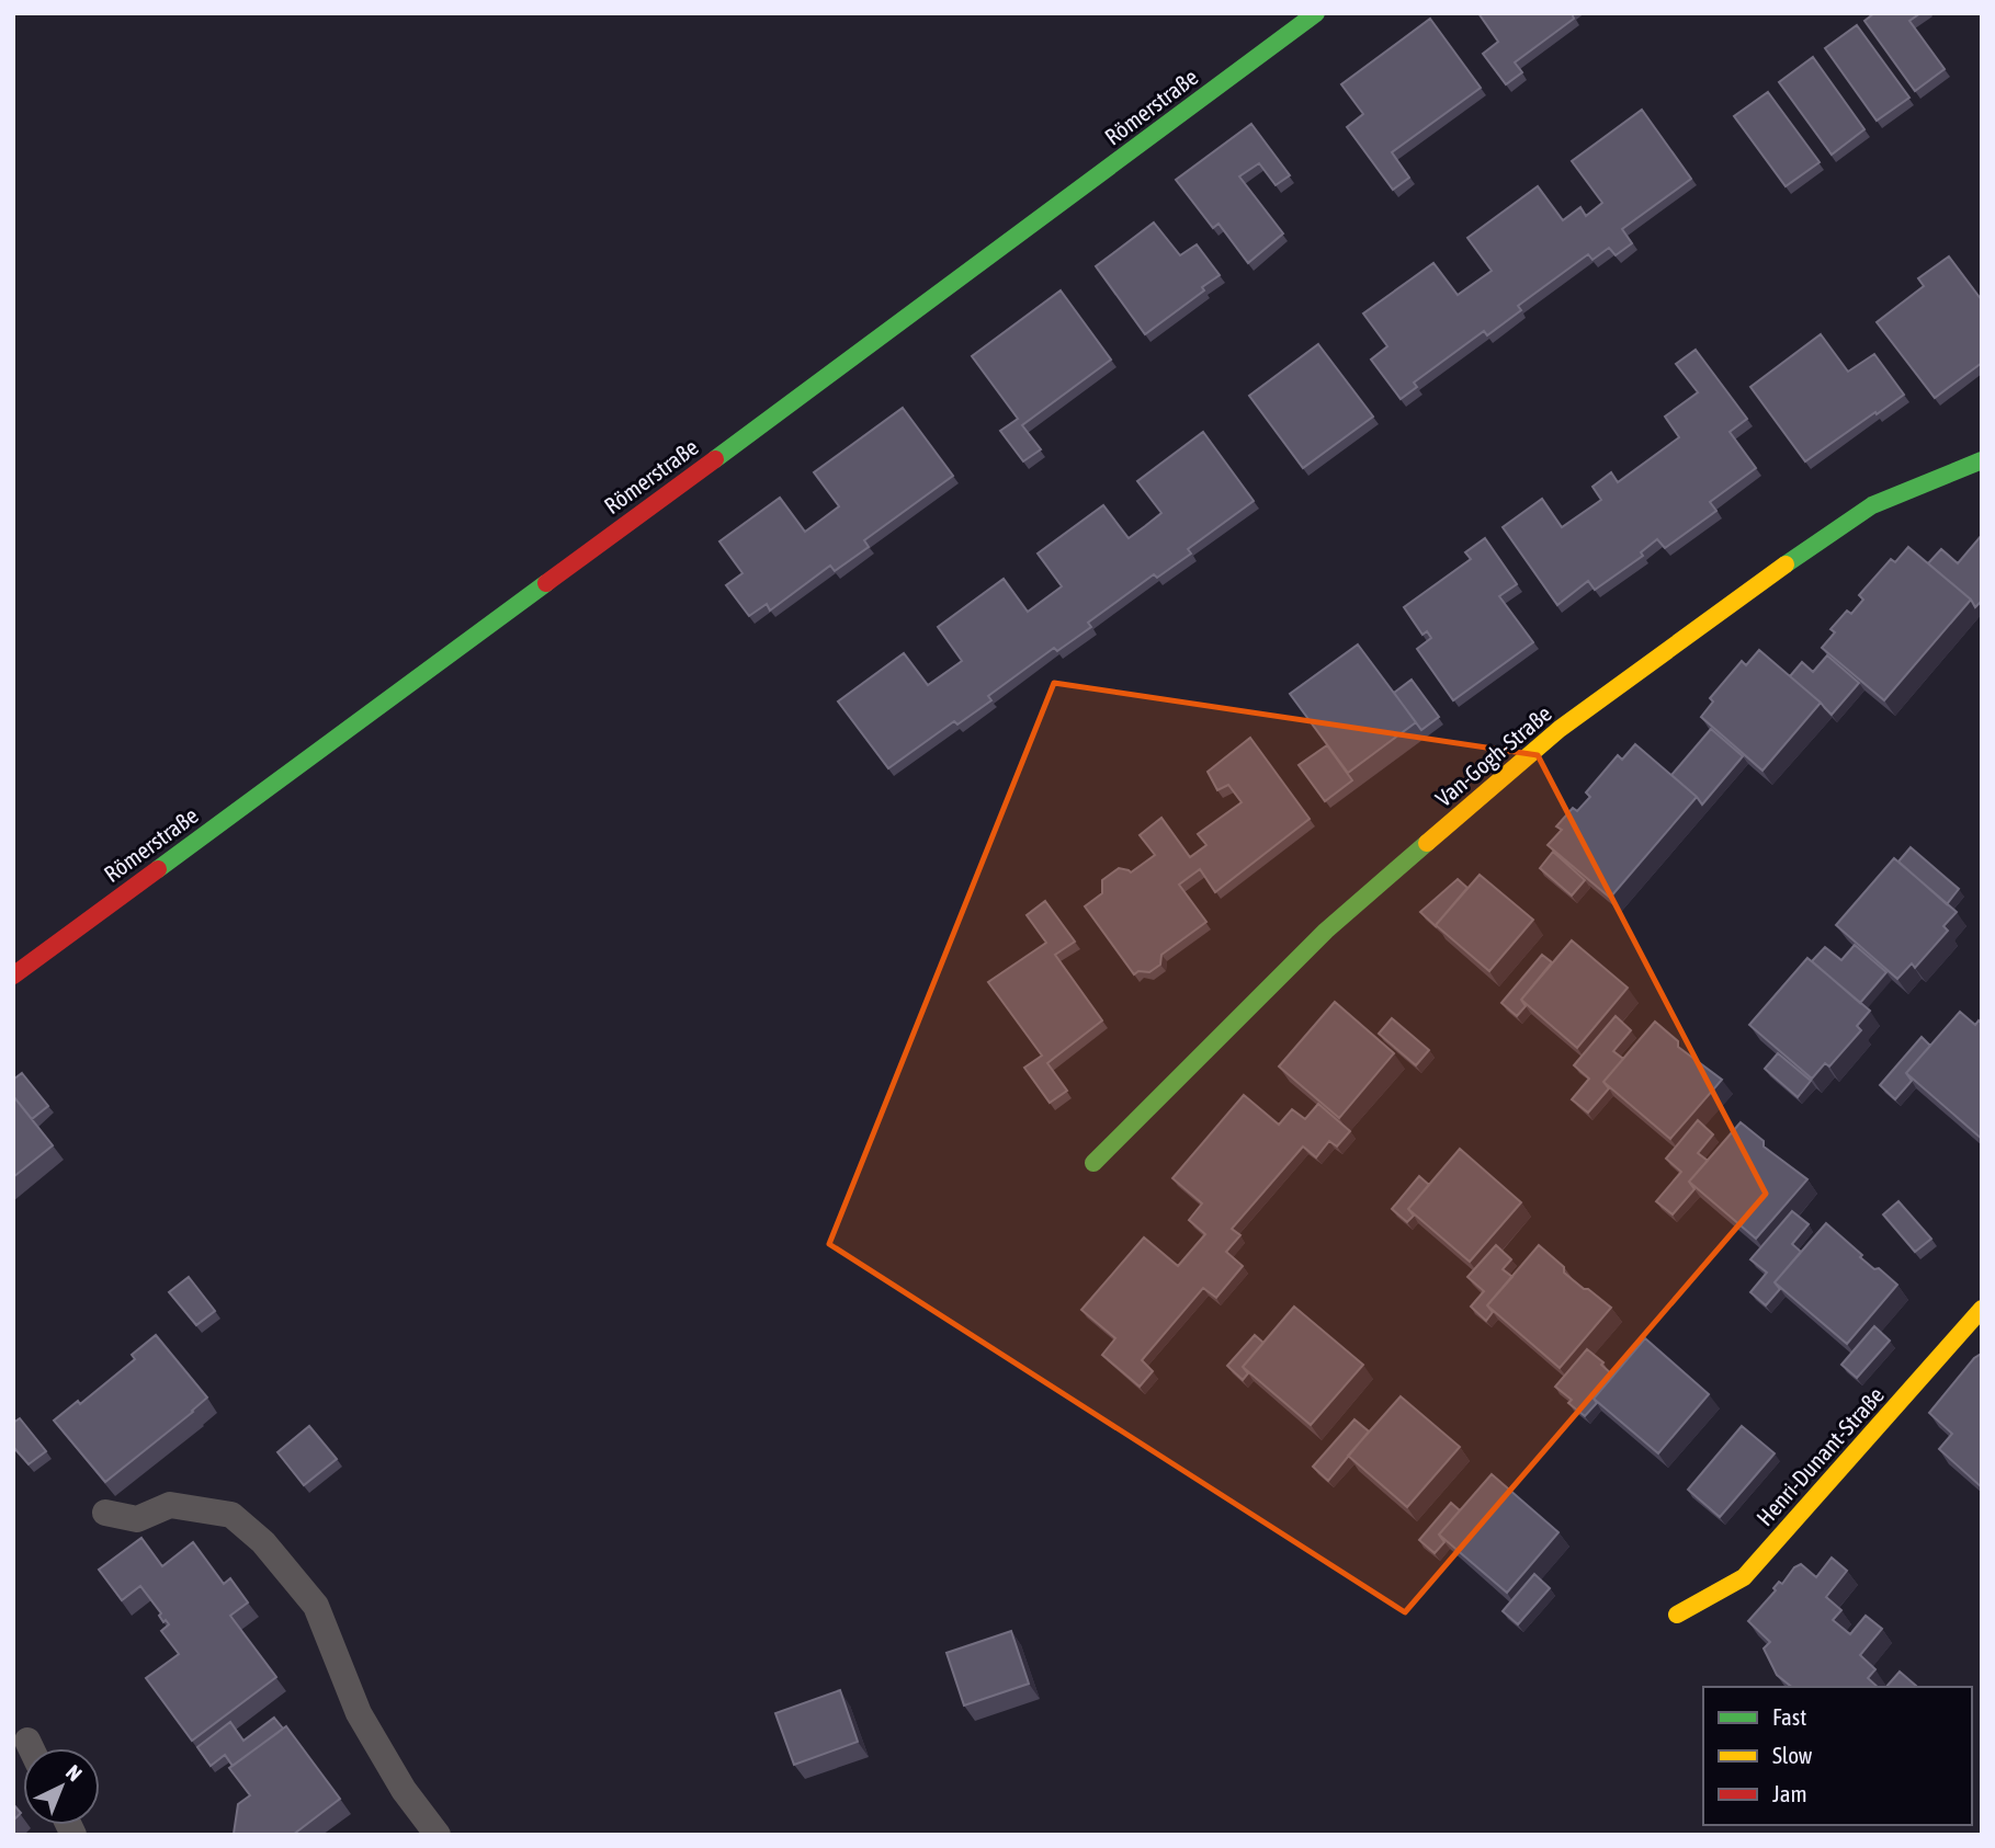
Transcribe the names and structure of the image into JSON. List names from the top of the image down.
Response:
{
  "streets": {
    "street": ["Römerstraße", "Van-Gogh-Straße", "Henri-Dunant-Straße"]
  },
  "legend": ["Fast", "Slow", "Jam"],
  "north": "top right"
}
